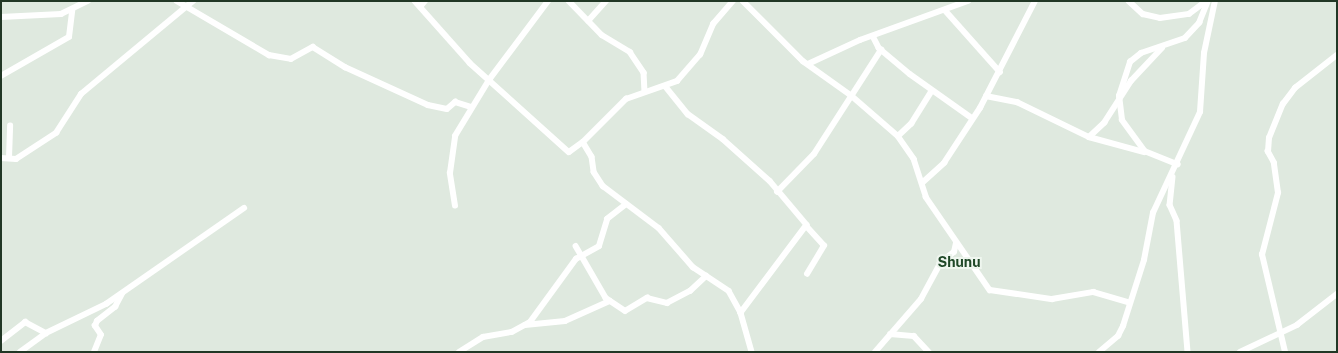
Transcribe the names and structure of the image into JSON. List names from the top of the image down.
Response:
{
  "districts": ["Shunu"]
}
